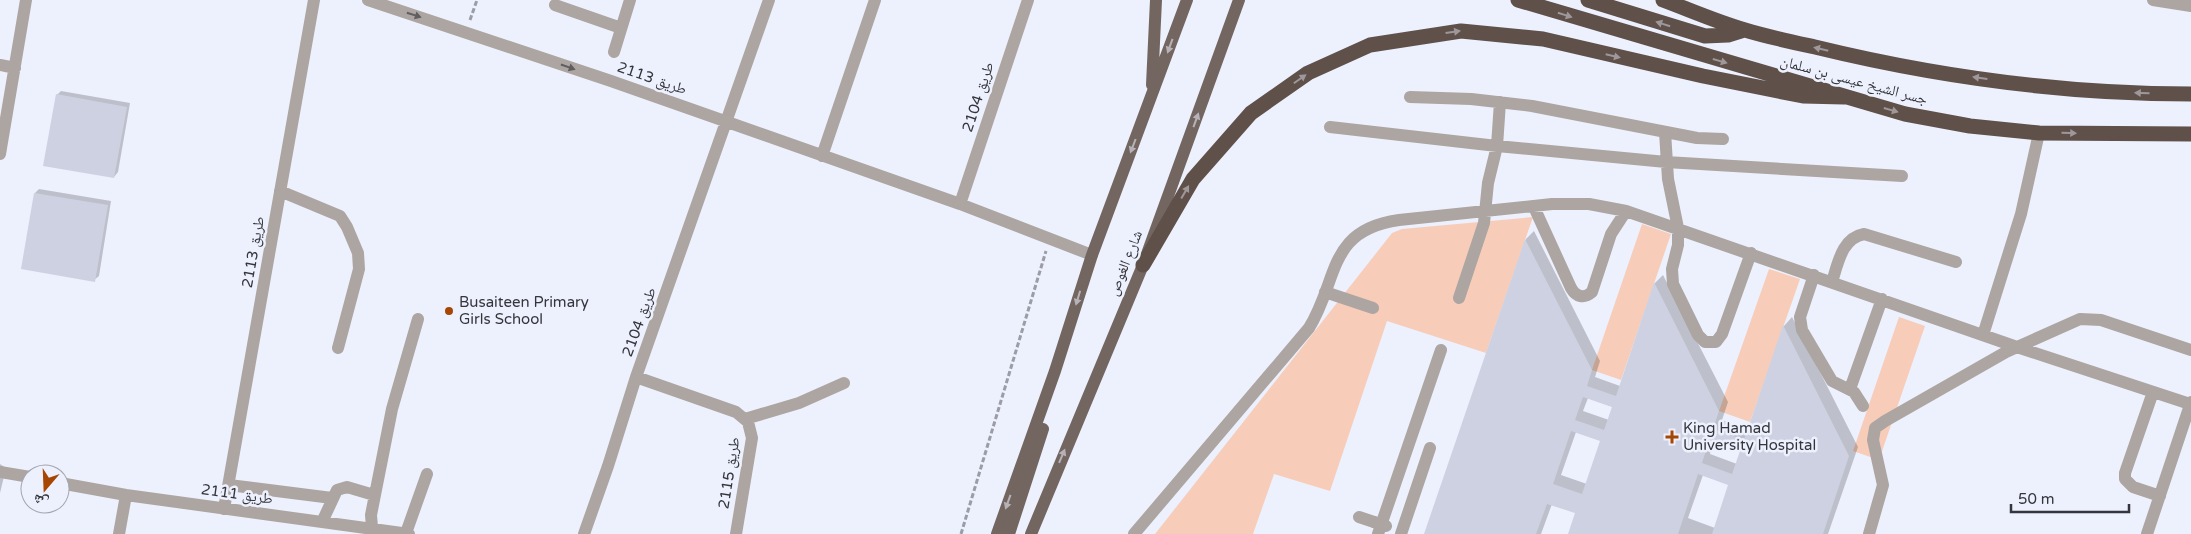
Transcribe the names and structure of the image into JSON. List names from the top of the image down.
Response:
{
  "streets": {
    "highway": ["جسر الشيخ عيسى بن سلمان"],
    "main road": ["شارع الغوص"],
    "street": [
      "طريق 2113",
      "طريق 2104",
      "طريق 2115",
      "طريق 2111"
    ]
  },
  "crossings": [
    ["طريق 2113", "طريق 2104"],
    ["طريق 2113", "طريق 2111"],
    ["طريق 2104", "طريق 2115"]
  ],
  "one_way": ["طريق 2113"],
  "places": {
    "other": ["Busaiteen Primary Girls School"],
    "health": ["King Hamad University Hospital"]
  },
  "scale_bar": "50 m",
  "north": "bottom"
}
